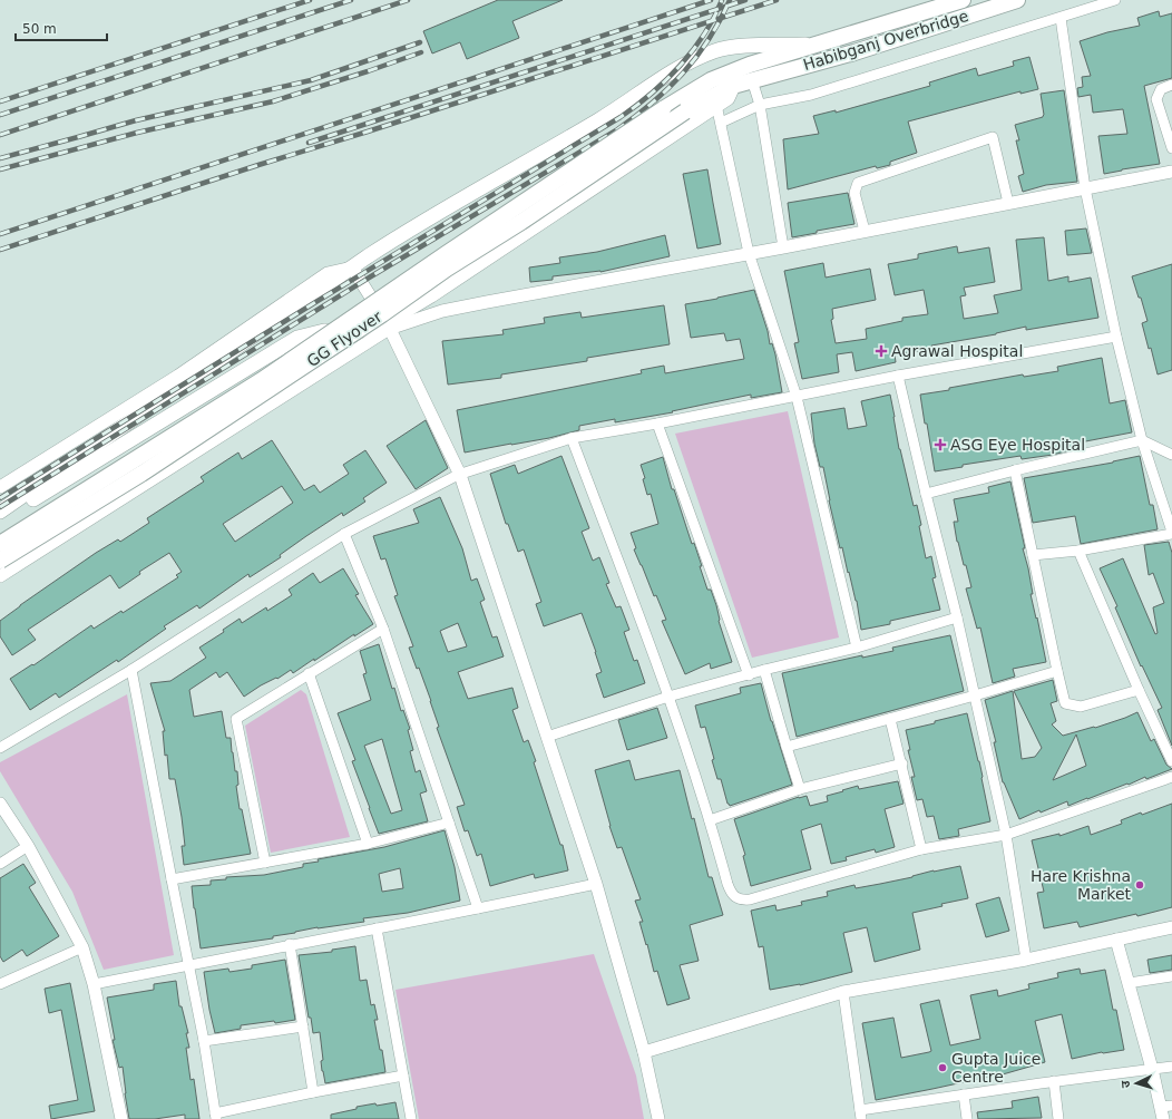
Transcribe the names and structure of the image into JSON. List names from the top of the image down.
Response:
{
  "streets": {
    "main road": ["Habibganj Overbridge", "GG Flyover"]
  },
  "crossings": [
    ["Habibganj Overbridge", "GG Flyover"]
  ],
  "places": {
    "health": ["Agrawal Hospital", "ASG Eye Hospital"],
    "other": ["Hare Krishna Market", "Gupta Juice Centre"]
  },
  "scale_bar": "50 m",
  "north": "left"
}
